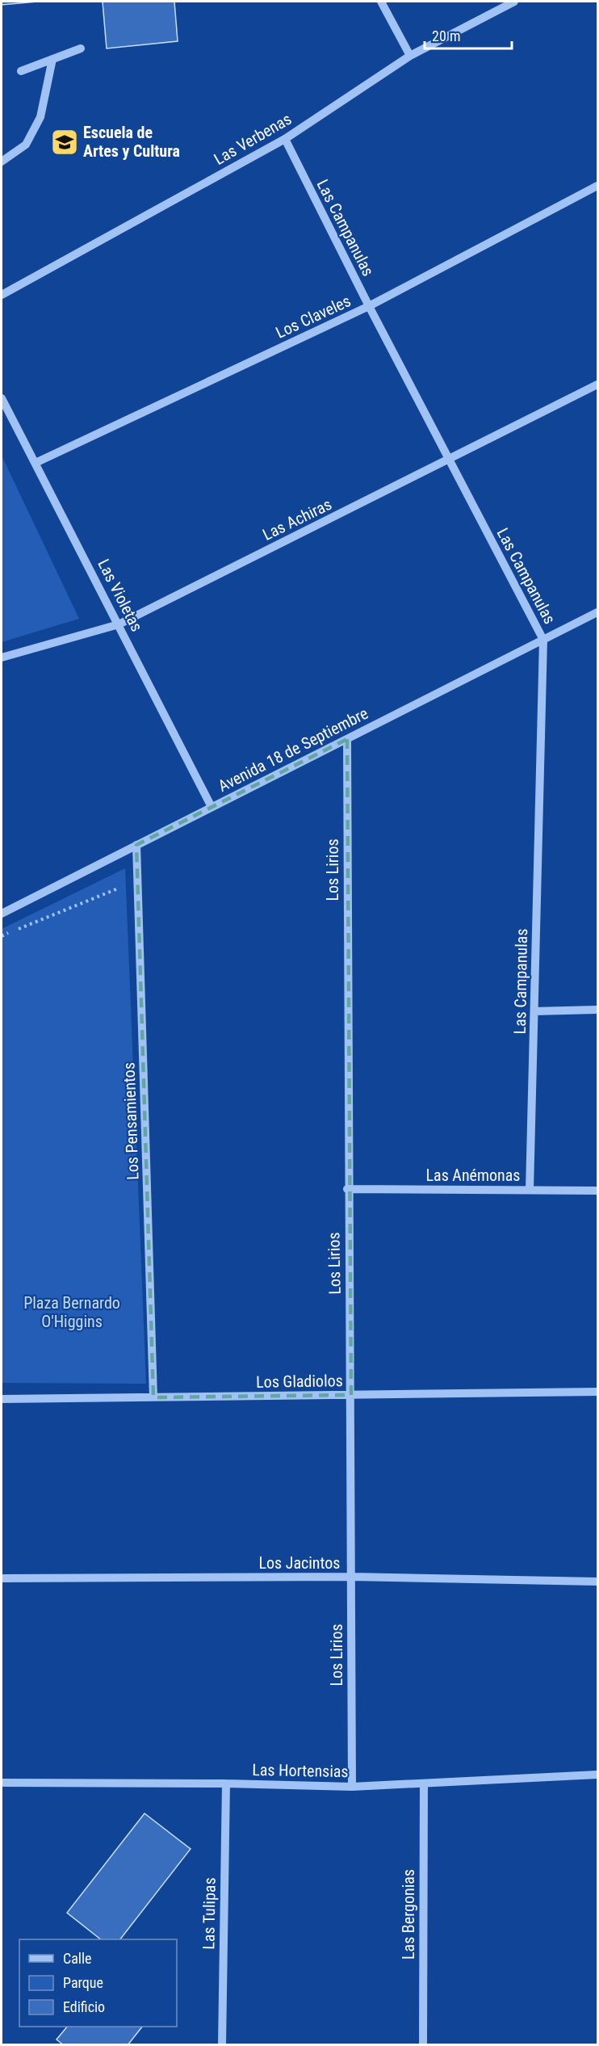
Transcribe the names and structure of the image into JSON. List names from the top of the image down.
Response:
{
  "streets": {
    "street": [
      "Las Verbenas",
      "Las Campanulas",
      "Los Claveles",
      "Las Achiras",
      "Las Violetas",
      "Avenida 18 de Septiembre",
      "Los Lirios",
      "Los Pensamientos",
      "Las Anémonas",
      "Los Gladiolos",
      "Los Jacintos",
      "Las Hortensias",
      "Las Tulipas",
      "Las Bergonias"
    ]
  },
  "crossings": [
    ["Las Verbenas", "Las Campanulas"],
    ["Las Campanulas", "Los Claveles"],
    ["Las Campanulas", "Las Achiras"],
    ["Las Campanulas", "Avenida 18 de Septiembre"],
    ["Las Campanulas", "Las Anémonas"],
    ["Los Claveles", "Las Violetas"],
    ["Las Achiras", "Las Violetas"],
    ["Las Violetas", "Avenida 18 de Septiembre"],
    ["Avenida 18 de Septiembre", "Los Lirios"],
    ["Avenida 18 de Septiembre", "Los Pensamientos"],
    ["Los Lirios", "Las Anémonas"],
    ["Los Lirios", "Los Gladiolos"],
    ["Los Lirios", "Los Jacintos"],
    ["Los Lirios", "Las Hortensias"],
    ["Los Pensamientos", "Los Gladiolos"],
    ["Las Hortensias", "Las Tulipas"],
    ["Las Hortensias", "Las Bergonias"]
  ],
  "parks": ["Plaza Bernardo O'Higgins"],
  "places": {
    "school or university": ["Escuela de Artes y Cultura"]
  },
  "legend": ["Calle", "Parque", "Edificio"],
  "scale_bar": "20 m"
}
